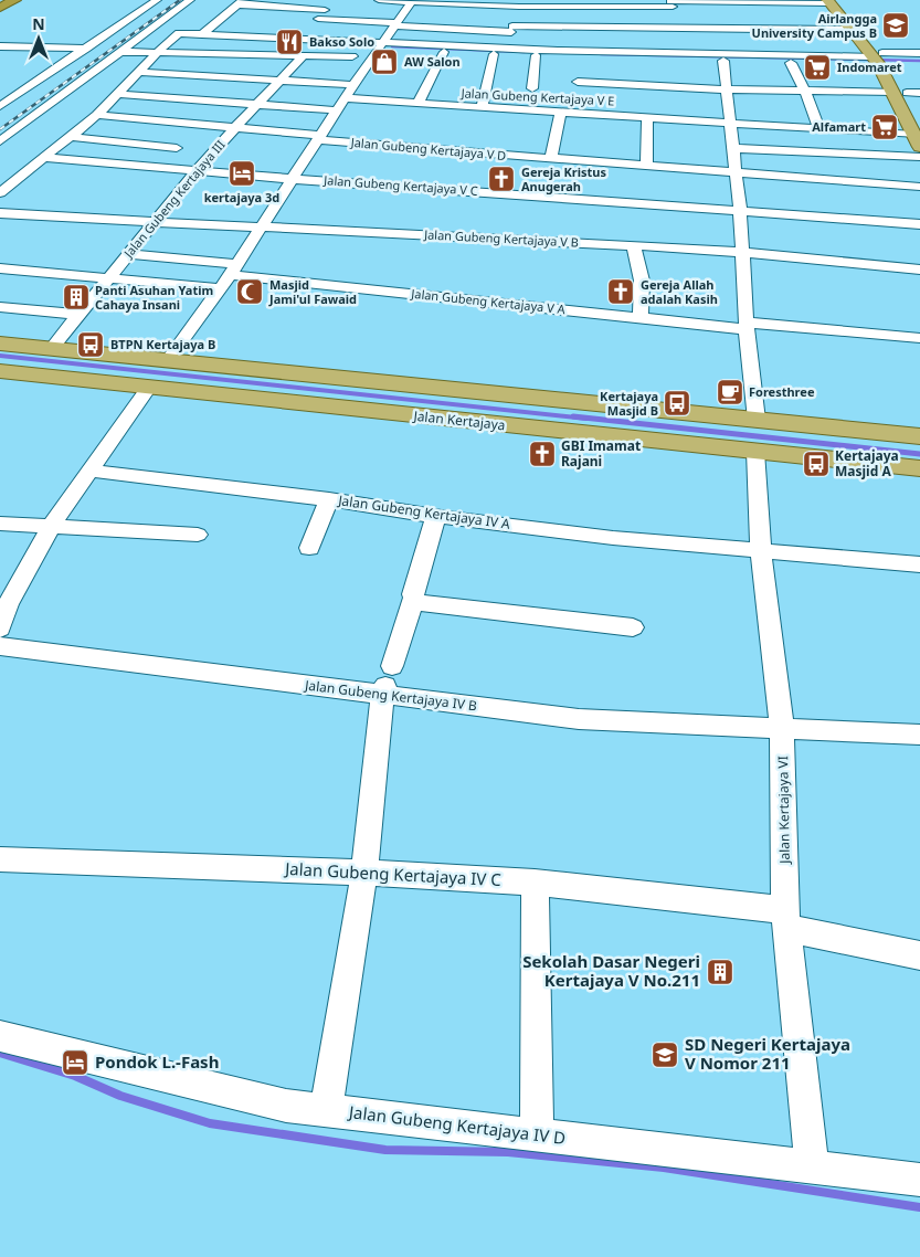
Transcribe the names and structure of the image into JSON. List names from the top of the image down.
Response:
{
  "streets": {
    "main road": ["Jalan Kertajaya"],
    "street": [
      "Jalan Gubeng Kertajaya V E",
      "Jalan Gubeng Kertajaya V D",
      "Jalan Gubeng Kertajaya V C",
      "Jalan Gubeng Kertajaya III",
      "Jalan Gubeng Kertajaya V B",
      "Jalan Gubeng Kertajaya V A",
      "Jalan Gubeng Kertajaya IV A",
      "Jalan Gubeng Kertajaya IV B",
      "Jalan Kertajaya VI",
      "Jalan Gubeng Kertajaya IV C",
      "Jalan Gubeng Kertajaya IV D"
    ]
  },
  "crossings": [
    ["Jalan Gubeng Kertajaya V D", "Jalan Gubeng Kertajaya III"],
    ["Jalan Gubeng Kertajaya V C", "Jalan Gubeng Kertajaya III"],
    ["Jalan Gubeng Kertajaya III", "Jalan Gubeng Kertajaya V B"],
    ["Jalan Gubeng Kertajaya III", "Jalan Gubeng Kertajaya V A"],
    ["Jalan Gubeng Kertajaya III", "Jalan Kertajaya"],
    ["Jalan Kertajaya", "Jalan Kertajaya VI"],
    ["Jalan Gubeng Kertajaya IV A", "Jalan Kertajaya VI"],
    ["Jalan Gubeng Kertajaya IV B", "Jalan Kertajaya VI"],
    ["Jalan Kertajaya VI", "Jalan Gubeng Kertajaya IV C"],
    ["Jalan Kertajaya VI", "Jalan Gubeng Kertajaya IV D"]
  ],
  "places": {
    "school or university": ["Airlangga University Campus B", "SD Negeri Kertajaya V Nomor 211"],
    "restaurant": ["Bakso Solo"],
    "shop": ["AW Salon"],
    "supermarket": ["Indomaret", "Alfamart"],
    "hotel": ["kertajaya 3d", "Pondok L.-Fash"],
    "church": ["Gereja Kristus Anugerah", "Gereja Allah adalah Kasih", "GBI Imamat Rajani"],
    "mosque": ["Masjid Jami'ul Fawaid"],
    "building": ["Panti Asuhan Yatim Cahaya Insani", "Sekolah Dasar Negeri Kertajaya V No.211"],
    "bus stop": ["BTPN Kertajaya B", "Kertajaya Masjid B", "Kertajaya Masjid A"],
    "cafe": ["Foresthree"]
  },
  "north": "top"
}
